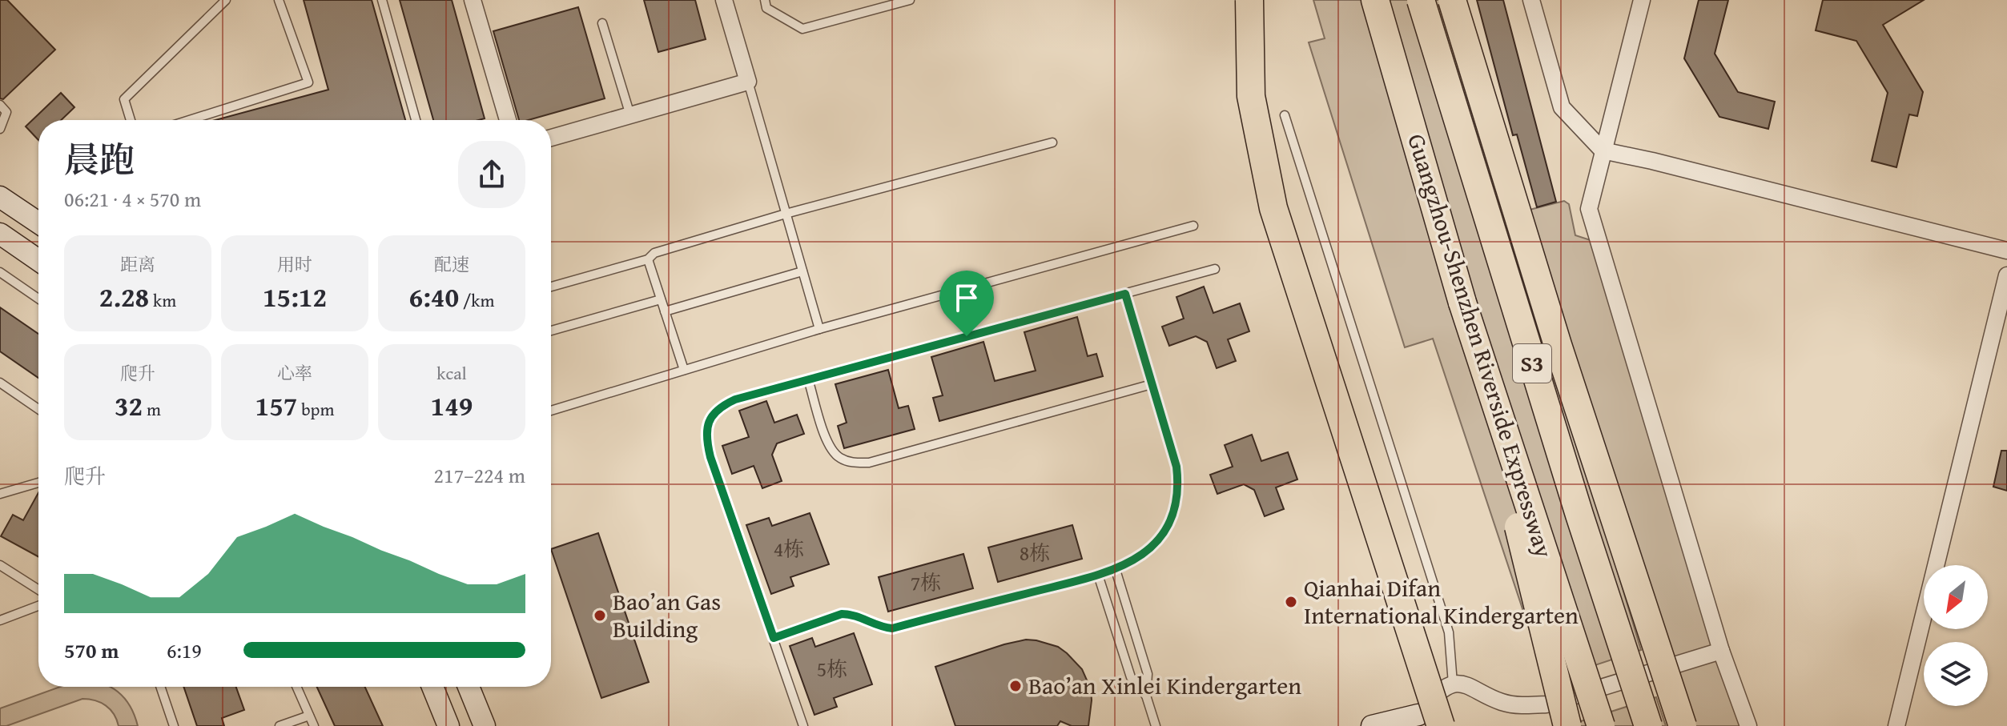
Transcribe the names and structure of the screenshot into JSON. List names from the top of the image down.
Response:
{
  "streets": {
    "highway": ["Guangzhou-Shenzhen Riverside Expressway", "S3"]
  },
  "places": ["Qianhai Difan International Kindergarten", "Bao’an Gas Building", "Bao’an Xinlei Kindergarten"],
  "house_numbers": [
    "4栋",
    "8栋",
    "7栋",
    "5栋"
  ],
  "north": "bottom left",
  "page": {
    "heading": ["晨跑", "06:21 · 4 × 570 m"],
    "stats": [
      ["距离", "2.28 km"],
      ["用时", "15:12"],
      ["配速", "6:40 /km"],
      ["爬升", "32 m"],
      ["心率", "157 bpm"],
      ["kcal", "149"]
    ],
    "chart": ["爬升", "217–224 m"],
    "list": [
      {
        "name": "570 m",
        "note": "6:19"
      }
    ]
  }
}
